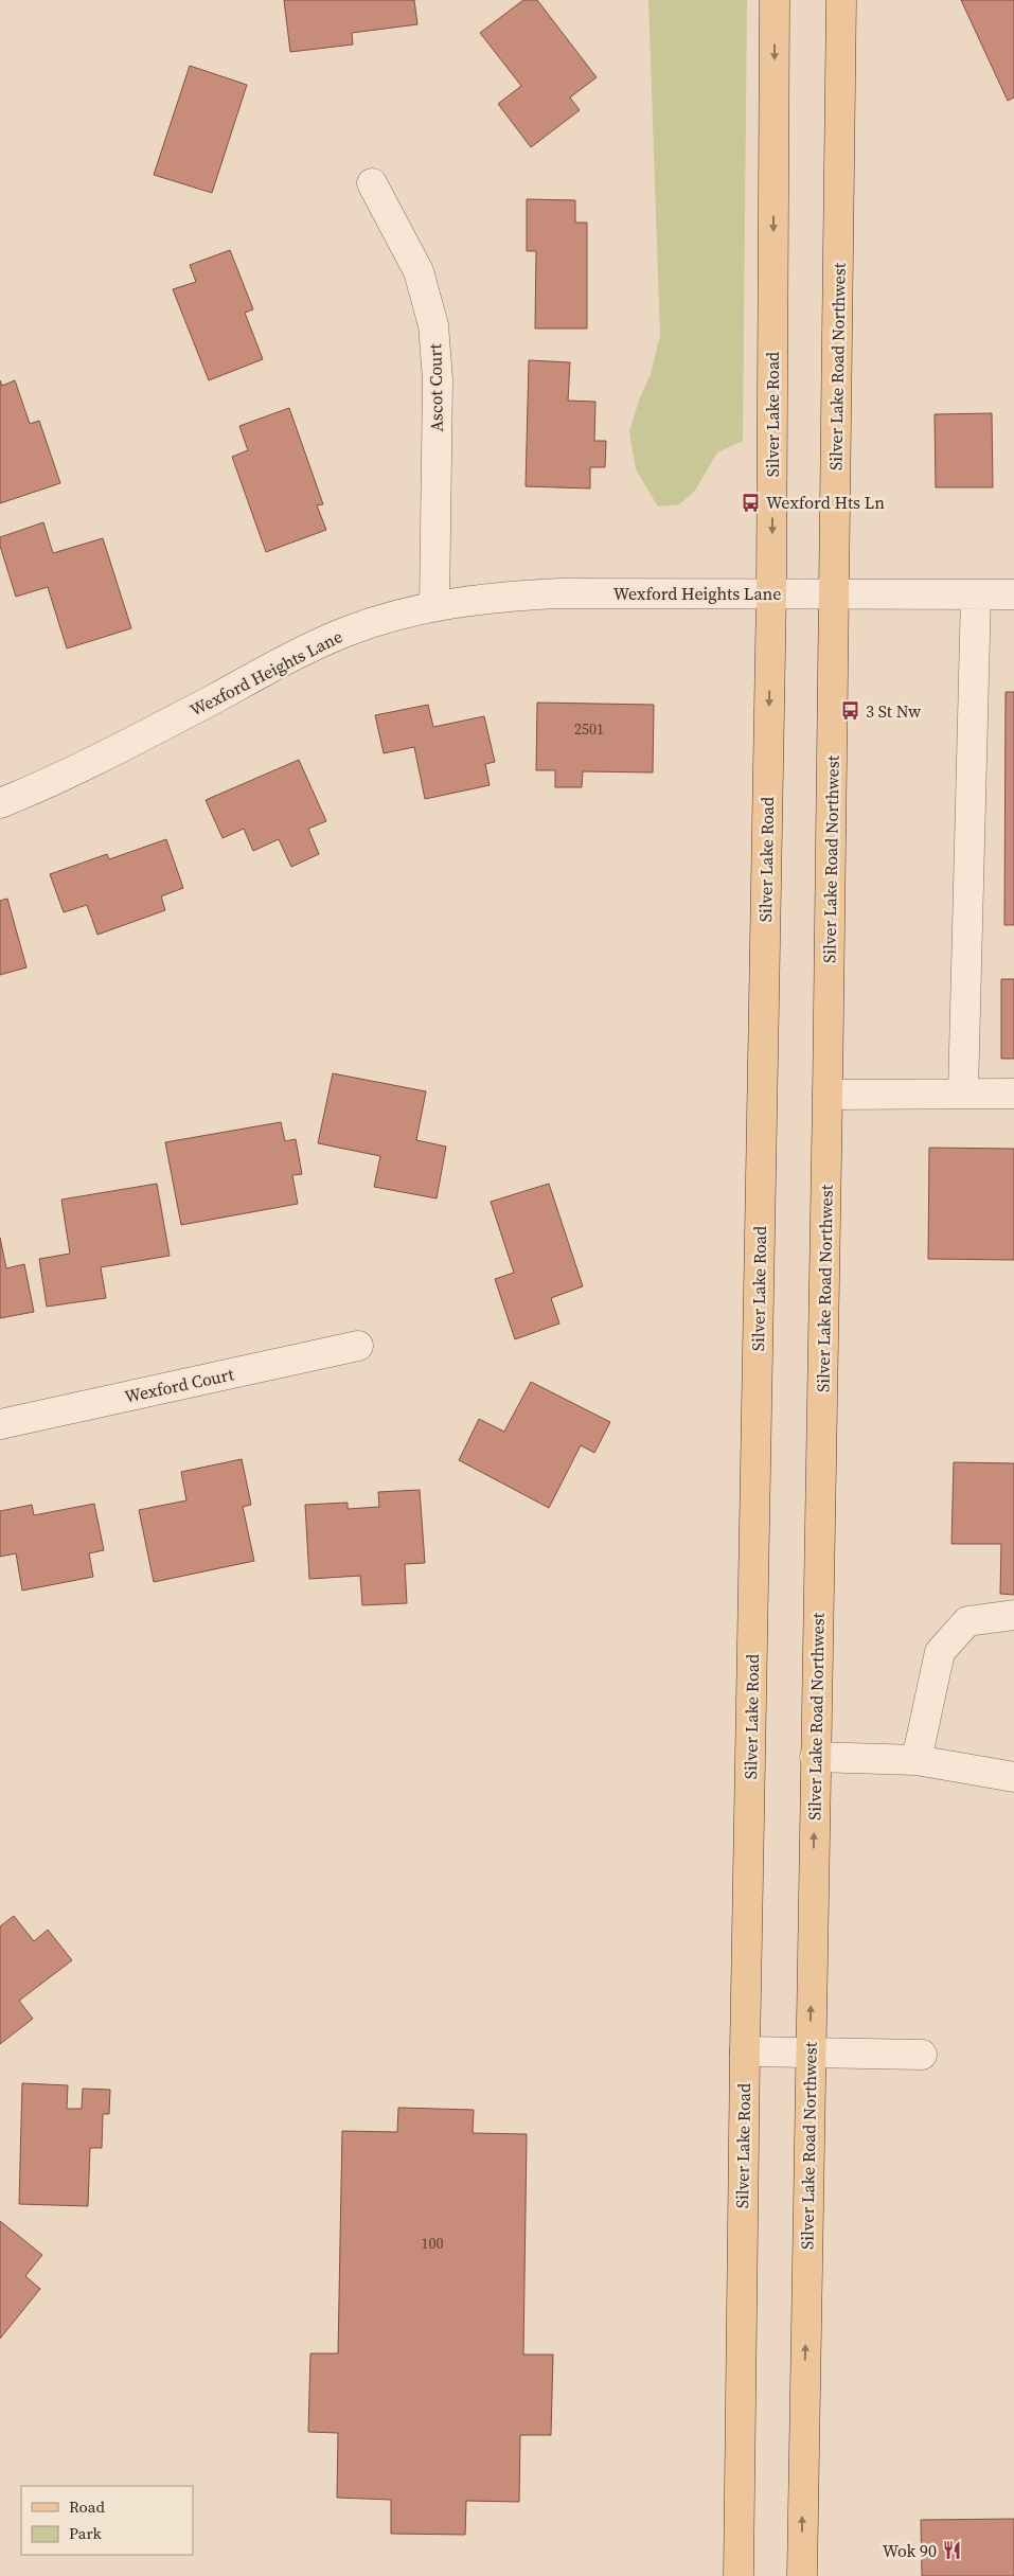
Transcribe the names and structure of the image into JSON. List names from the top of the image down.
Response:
{
  "streets": {
    "main road": ["Silver Lake Road Northwest", "Silver Lake Road"],
    "street": ["Ascot Court", "Wexford Heights Lane", "Wexford Court"]
  },
  "crossings": [
    ["Silver Lake Road Northwest", "Wexford Heights Lane"],
    ["Ascot Court", "Wexford Heights Lane"],
    ["Silver Lake Road", "Wexford Heights Lane"]
  ],
  "one_way": ["Silver Lake Road"],
  "places": {
    "bus stop": ["Wexford Hts Ln", "3 St Nw"],
    "restaurant": ["Wok 90"]
  },
  "house_numbers": ["2501", "100"],
  "legend": ["Road", "Park"]
}
